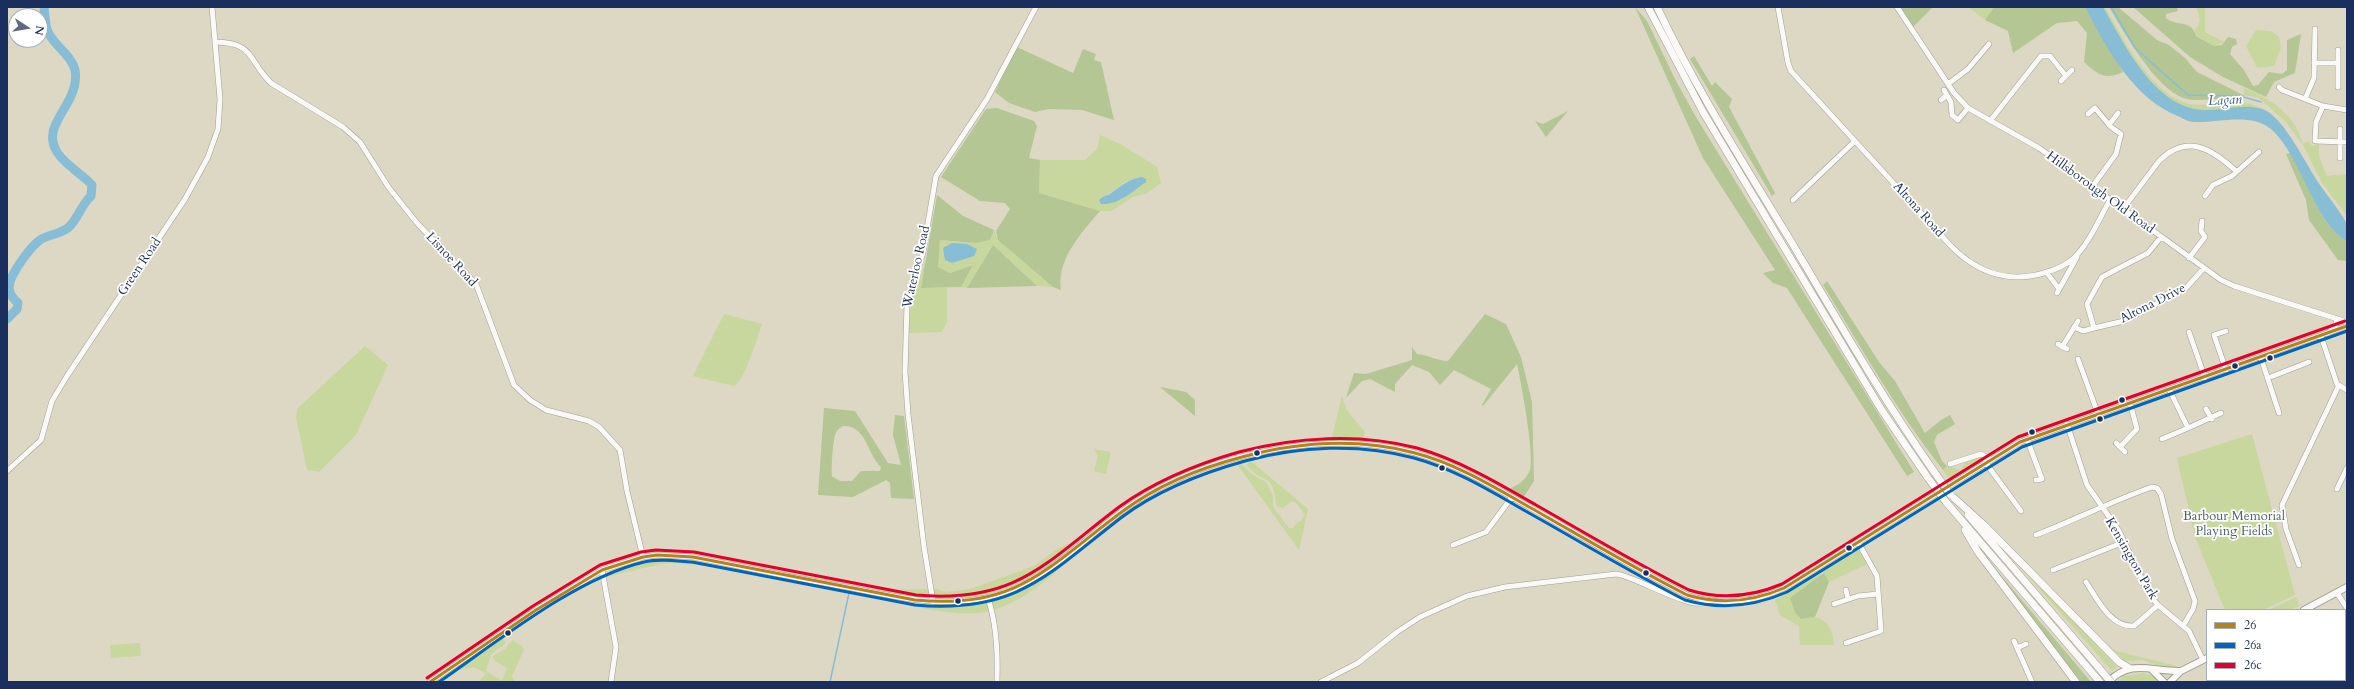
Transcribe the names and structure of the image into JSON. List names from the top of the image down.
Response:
{
  "streets": {
    "street": [
      "Hillsborough Old Road",
      "Altona Road",
      "Lisnoe Road",
      "Green Road",
      "Waterloo Road",
      "Altona Drive",
      "Kensington Park"
    ]
  },
  "crossings": [
    ["Hillsborough Old Road", "Altona Road"],
    ["Hillsborough Old Road", "Altona Drive"],
    ["Lisnoe Road", "Green Road"]
  ],
  "water": ["Lagan"],
  "parks": ["Barbour Memorial Playing Fields"],
  "lines": ["transit line 26c", "transit line 26", "transit line 26a"],
  "legend": ["26", "26a", "26c"],
  "north": "right"
}
